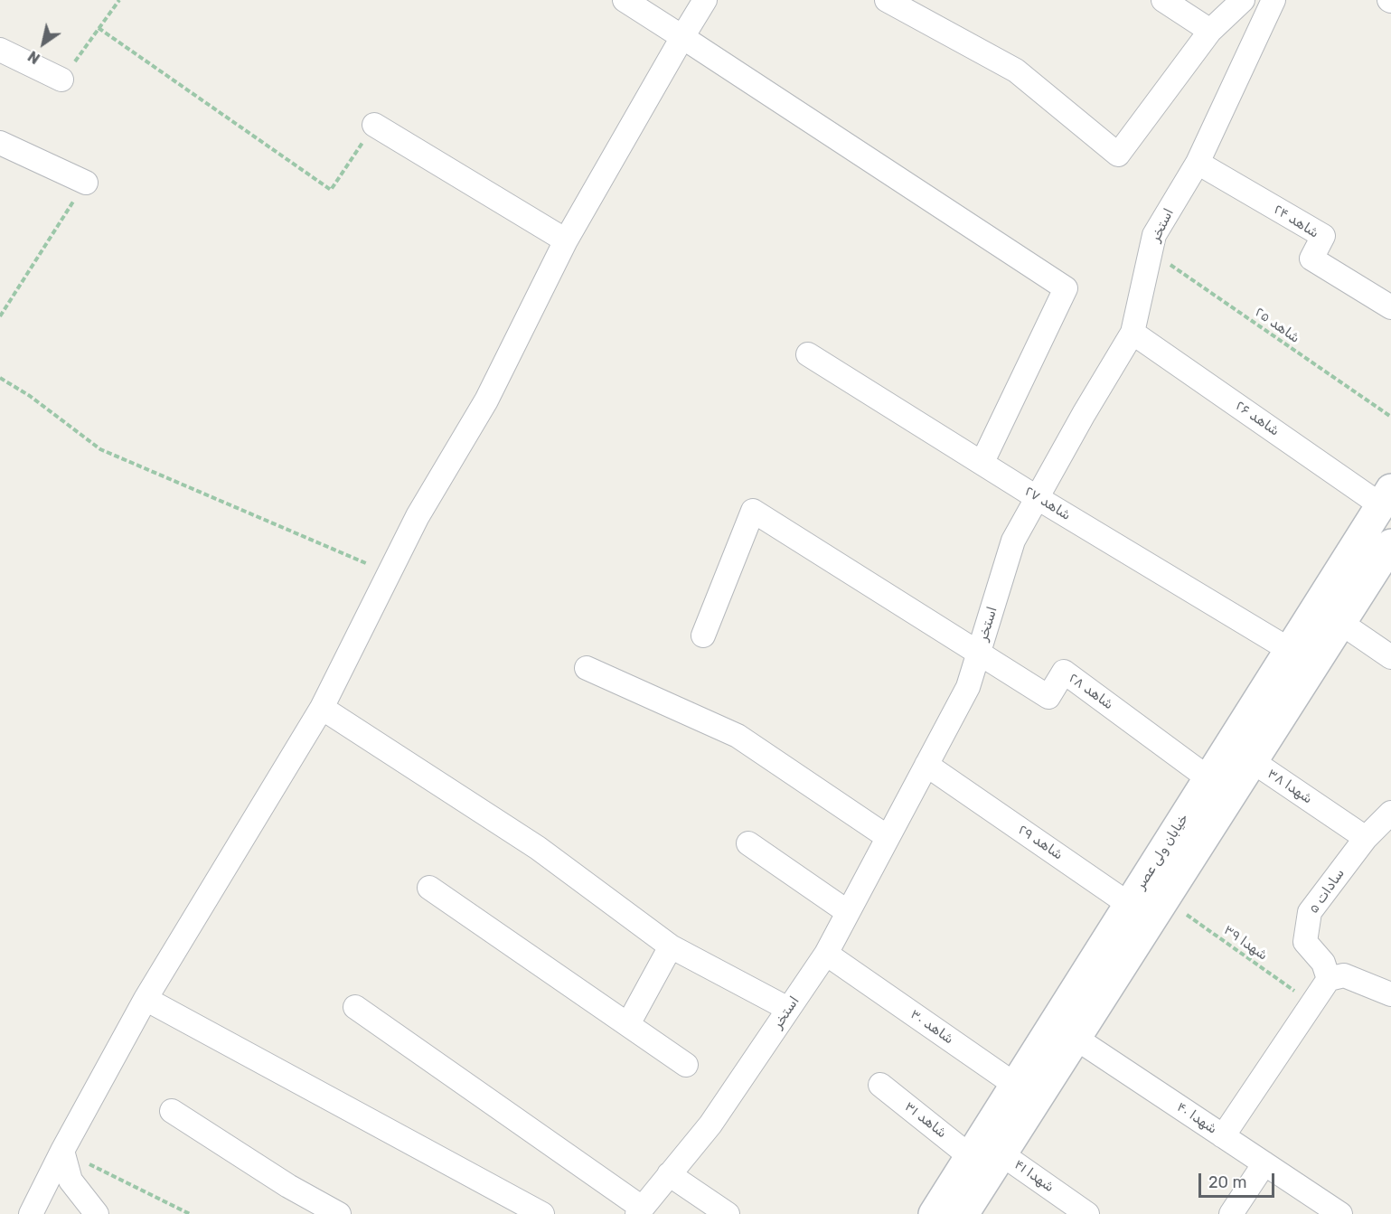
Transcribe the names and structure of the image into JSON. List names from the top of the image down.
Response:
{
  "streets": {
    "main road": ["خیابان ولی عصر"],
    "street": [
      "شاهد ۲۴",
      "استخر",
      "شاهد ۲۶",
      "شاهد ۲۷",
      "شاهد ۲۸",
      "شهدا ۳۸",
      "شاهد ۲۹",
      "سادات ۵",
      "شاهد ۳۰",
      "شهدا ۴۰",
      "شاهد ۳۱",
      "شهدا ۴۱"
    ],
    "path": ["شاهد ۲۵", "شهدا ۳۹"]
  },
  "crossings": [
    ["شاهد ۲۴", "استخر"],
    ["استخر", "شاهد ۲۵"],
    ["استخر", "شاهد ۲۶"],
    ["استخر", "شاهد ۲۷"],
    ["استخر", "شاهد ۲۸"],
    ["استخر", "شاهد ۲۹"],
    ["استخر", "شاهد ۳۰"],
    ["شاهد ۲۶", "خیابان ولی عصر"],
    ["شاهد ۲۷", "خیابان ولی عصر"],
    ["شاهد ۲۸", "شهدا ۳۸"],
    ["شاهد ۲۸", "خیابان ولی عصر"],
    ["شهدا ۳۸", "خیابان ولی عصر"],
    ["شهدا ۳۸", "سادات ۵"],
    ["شاهد ۲۹", "خیابان ولی عصر"],
    ["شاهد ۲۹", "شهدا ۳۹"],
    ["خیابان ولی عصر", "شهدا ۳۹"],
    ["خیابان ولی عصر", "شاهد ۳۰"],
    ["خیابان ولی عصر", "شهدا ۴۰"],
    ["خیابان ولی عصر", "شاهد ۳۱"],
    ["خیابان ولی عصر", "شهدا ۴۱"],
    ["شاهد ۳۱", "شهدا ۴۱"]
  ],
  "scale_bar": "20 m",
  "north": "bottom left"
}
